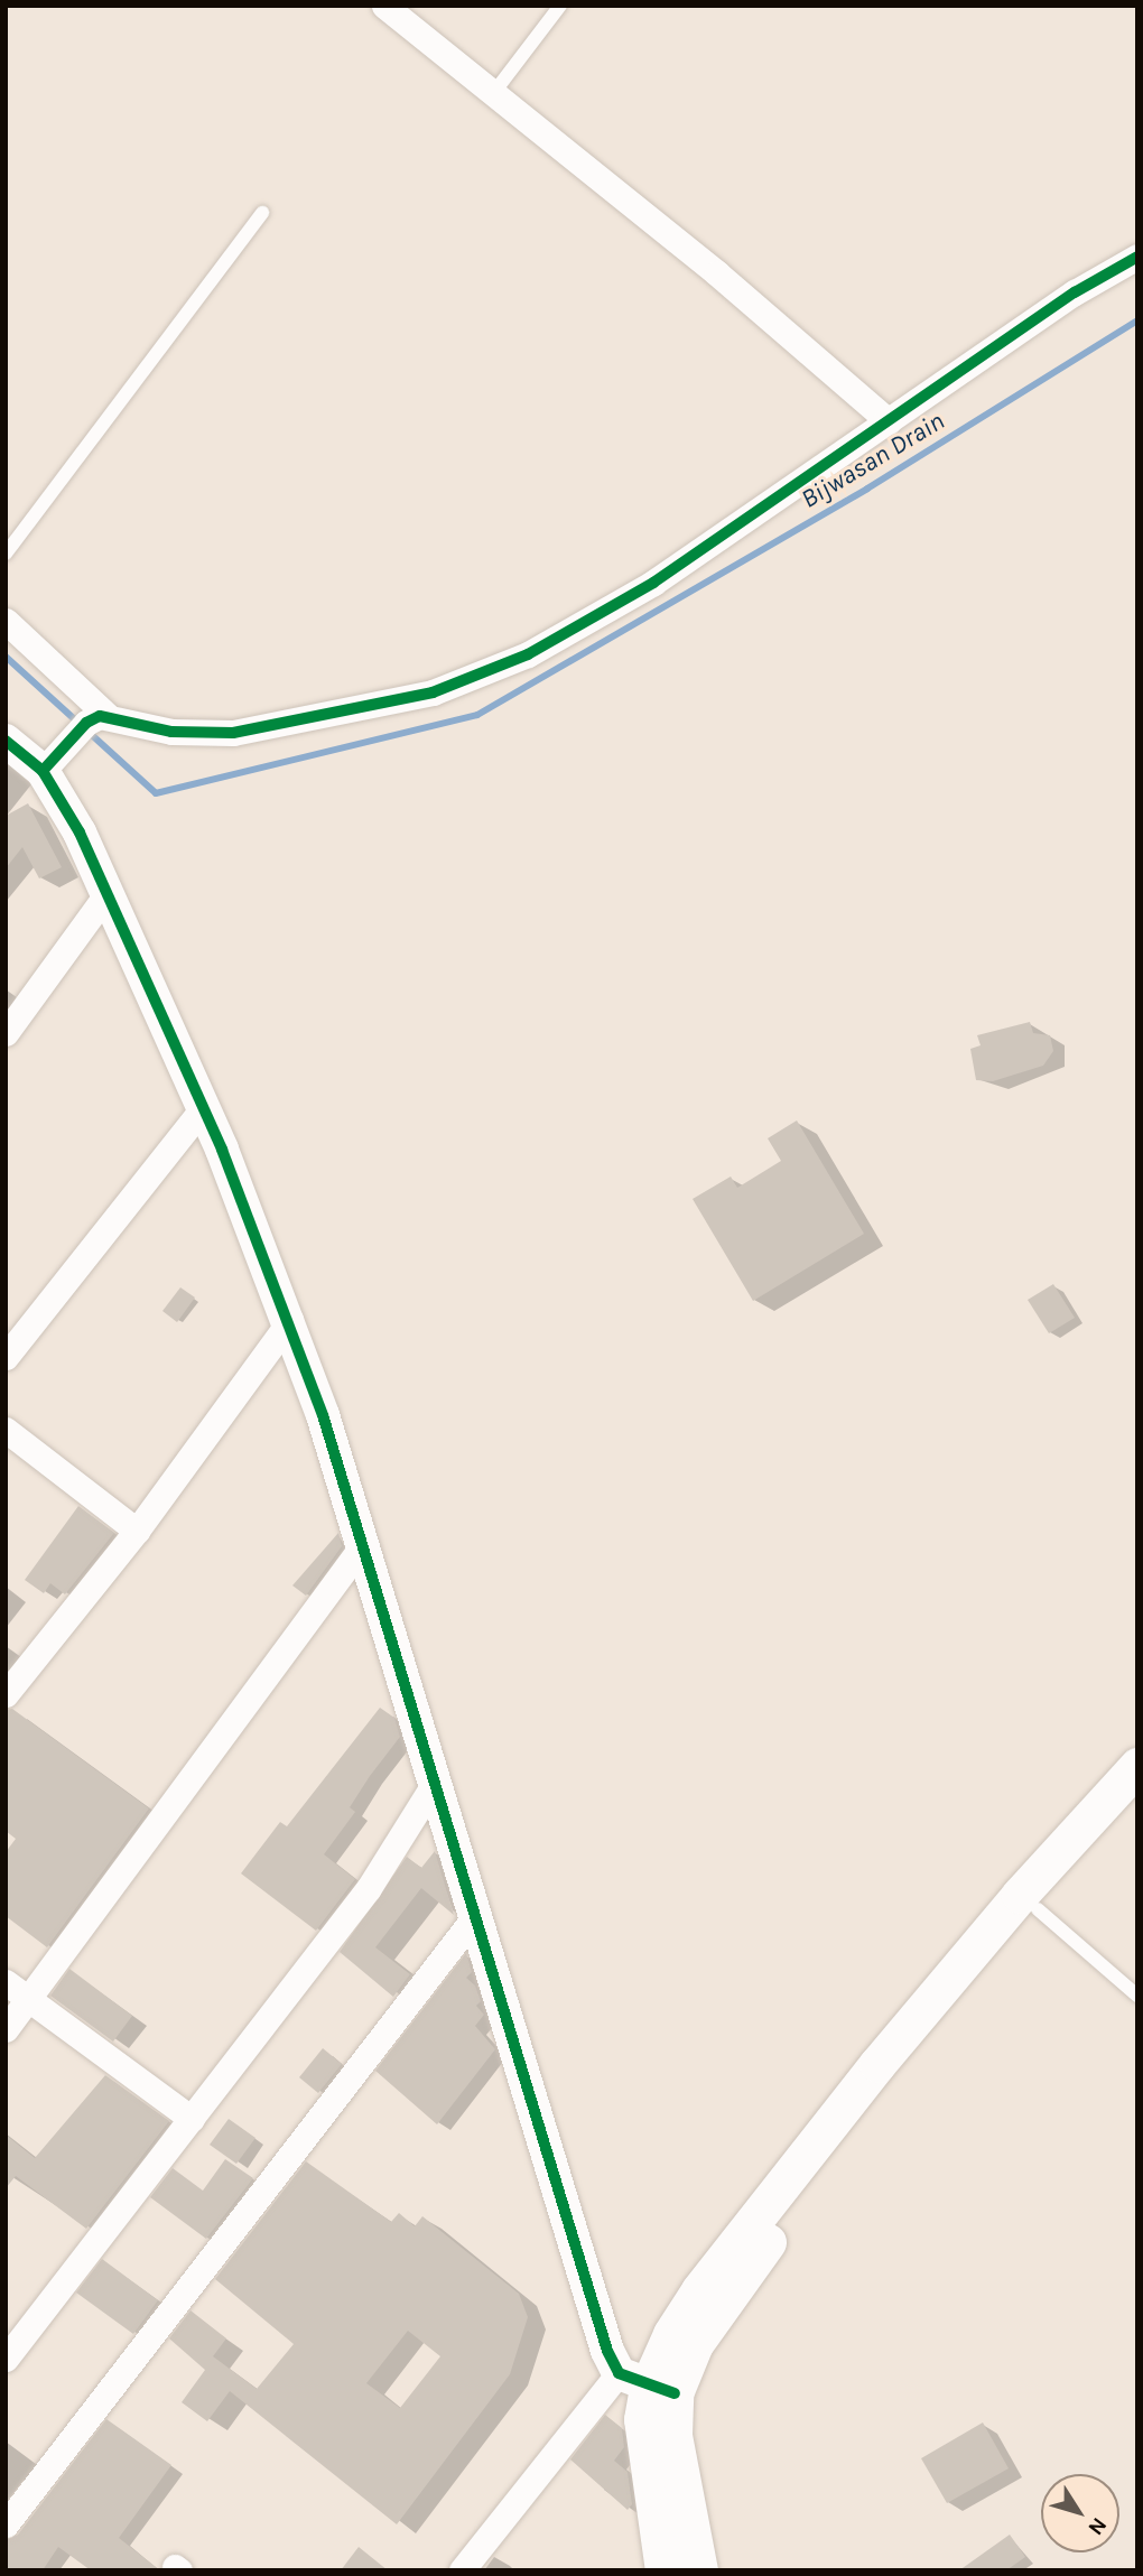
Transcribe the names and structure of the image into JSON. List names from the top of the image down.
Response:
{
  "water": ["Bijwasan Drain"],
  "north": "bottom right"
}
